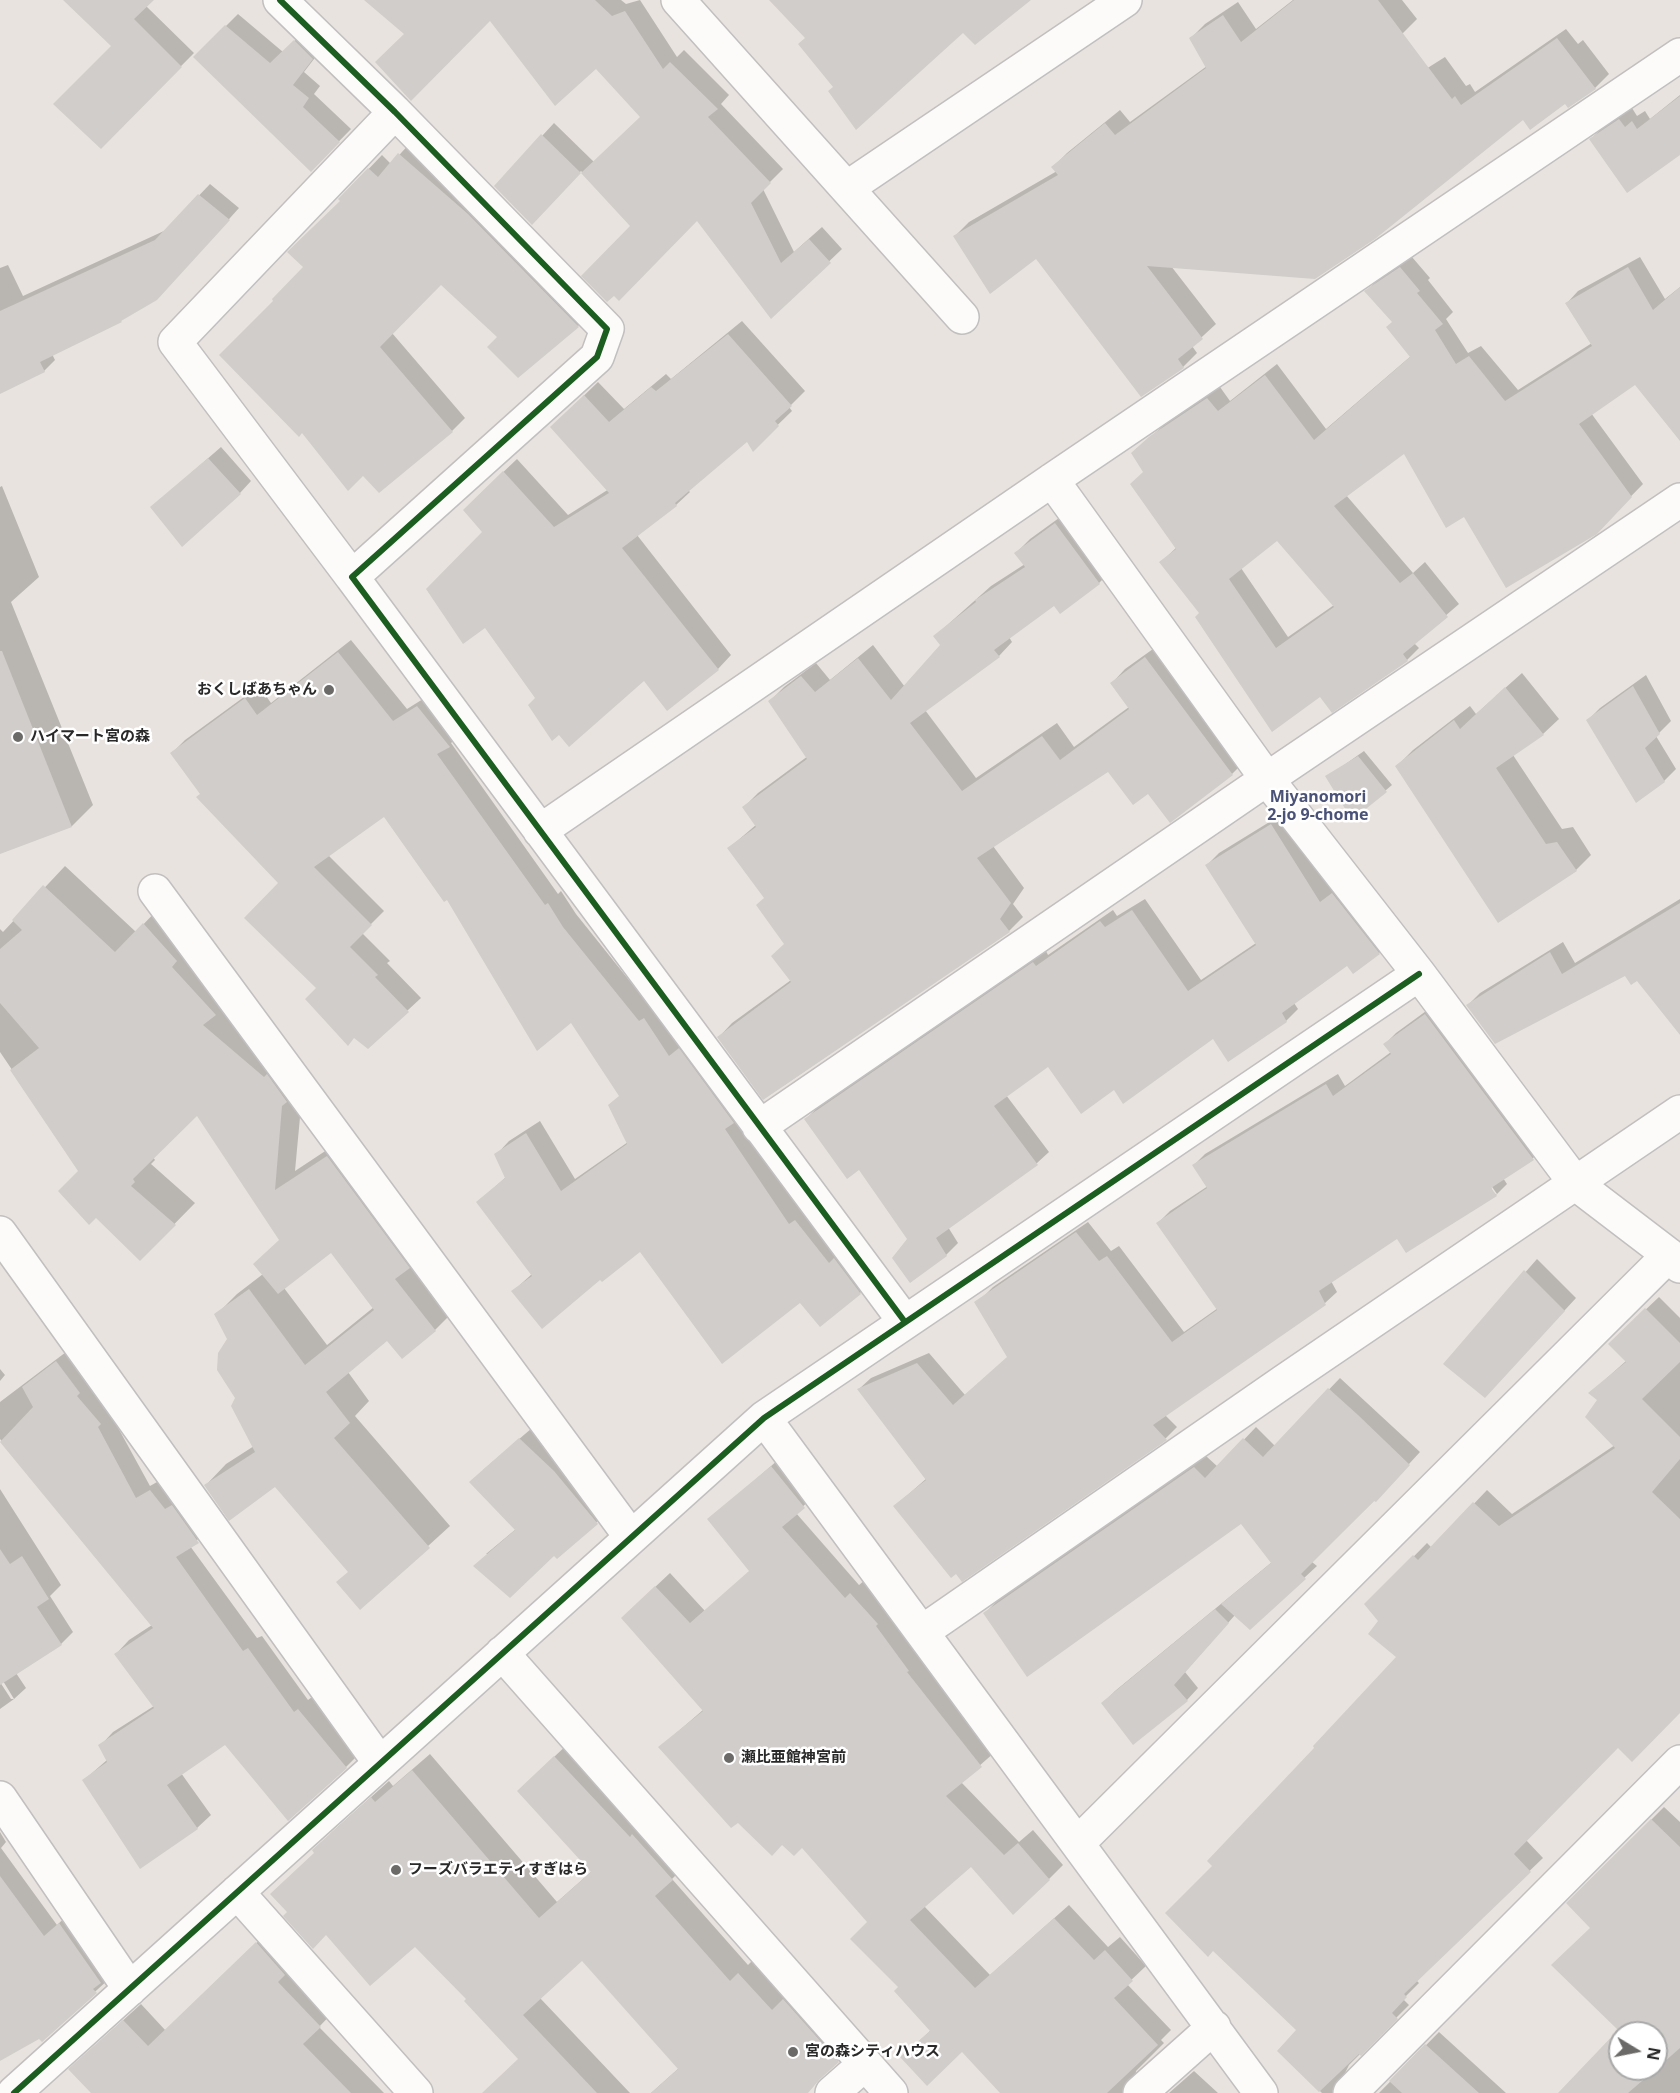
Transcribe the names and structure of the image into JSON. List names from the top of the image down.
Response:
{
  "districts": ["Miyanomori 2-jo 9-chome"],
  "places": [
    "おくしばあちゃん",
    "ハイマート宮の森",
    "瀬比亜館神宮前",
    "フーズバラエティすぎはら",
    "宮の森シティハウス"
  ],
  "north": "right"
}
